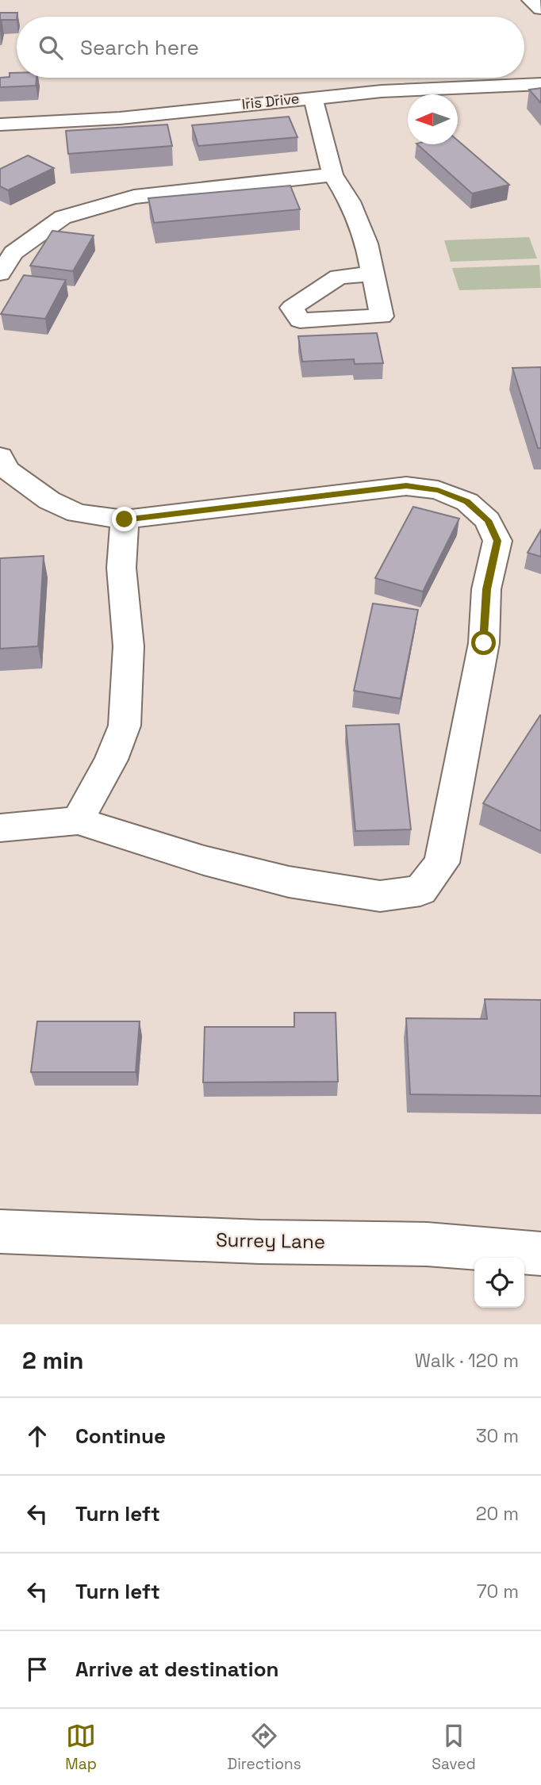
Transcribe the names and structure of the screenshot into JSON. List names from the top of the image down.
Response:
{
  "streets": {
    "street": ["Iris Drive", "Surrey Lane"]
  },
  "north": "left",
  "page": {
    "search": "Search here",
    "heading": ["2 min", "Walk · 120 m"],
    "list": [
      ["Continue", "30 m"],
      ["Turn left", "20 m"],
      ["Turn left", "70 m"],
      "Arrive at destination"
    ],
    "nav": ["Map", "Directions", "Saved"]
  }
}
